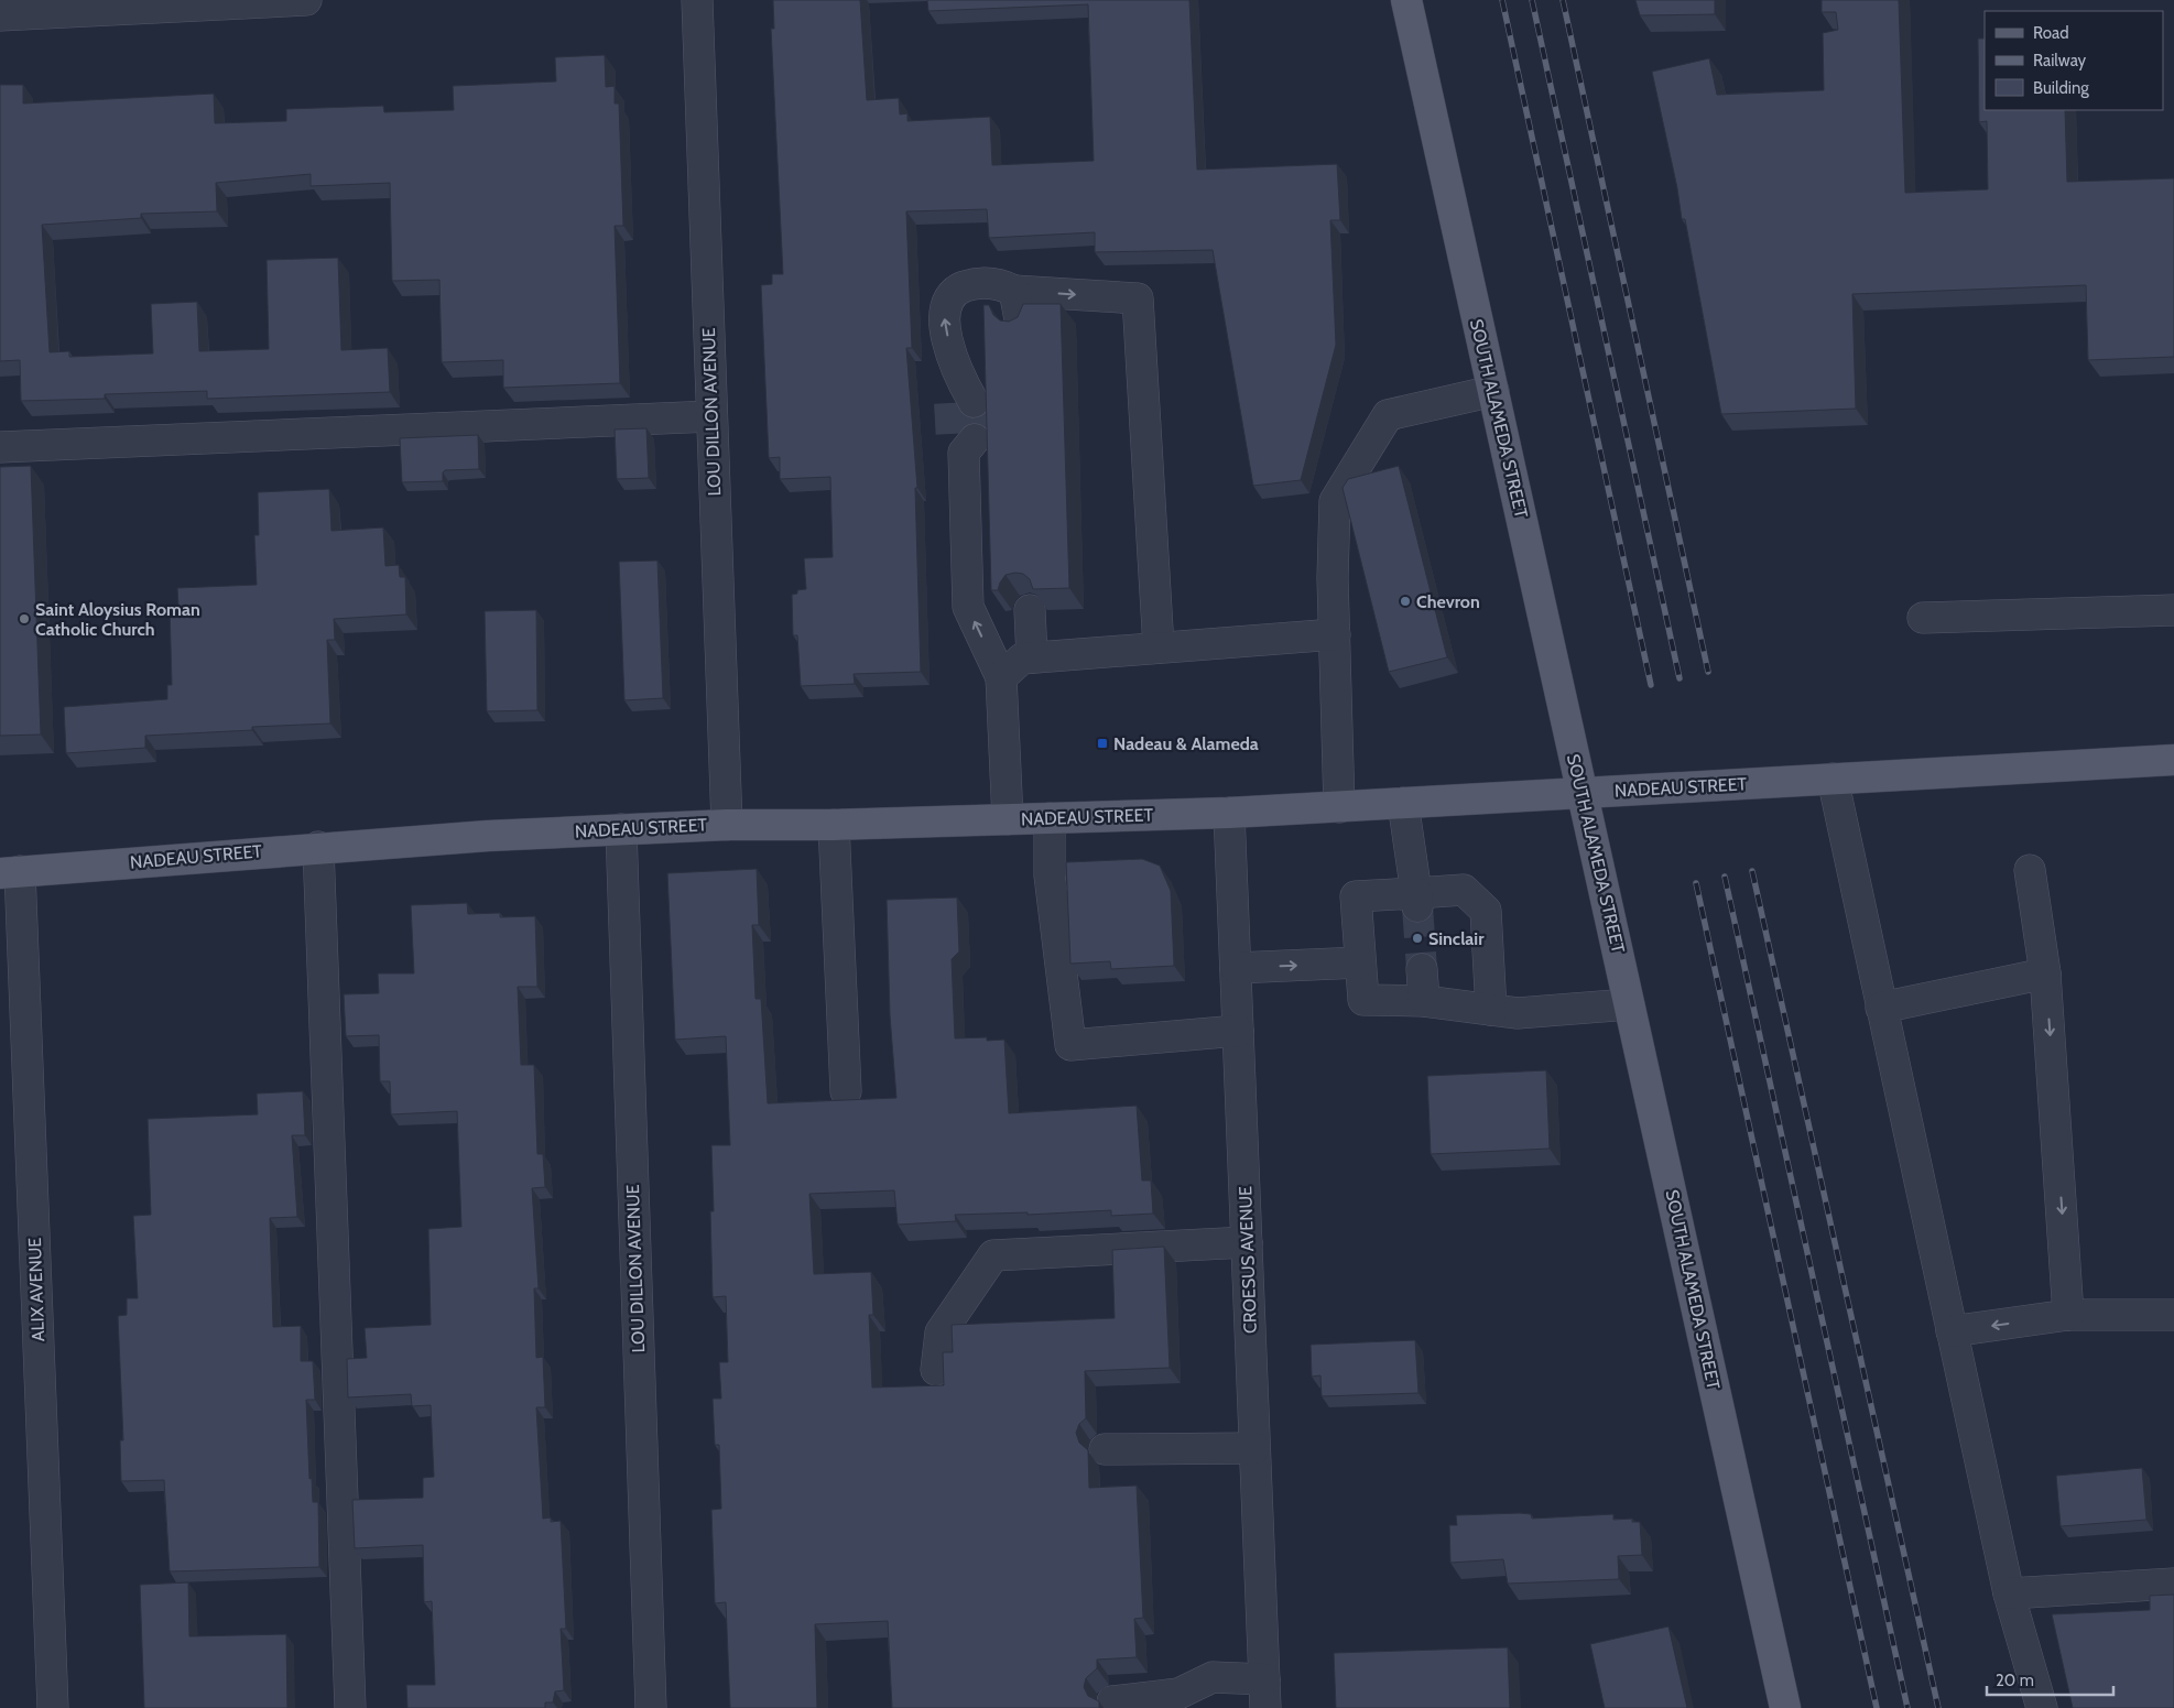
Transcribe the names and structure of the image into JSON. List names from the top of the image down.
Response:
{
  "streets": {
    "main road": ["SOUTH ALAMEDA STREET", "NADEAU STREET"],
    "street": ["LOU DILLON AVENUE", "CROESUS AVENUE", "ALIX AVENUE"]
  },
  "crossings": [
    ["LOU DILLON AVENUE", "NADEAU STREET"],
    ["SOUTH ALAMEDA STREET", "NADEAU STREET"],
    ["NADEAU STREET", "CROESUS AVENUE"],
    ["NADEAU STREET", "ALIX AVENUE"]
  ],
  "places": {
    "other": ["Chevron", "Saint Aloysius Roman Catholic Church", "Sinclair"],
    "transit": ["Nadeau & Alameda"]
  },
  "legend": ["Road", "Railway", "Building"],
  "scale_bar": "20 m"
}
